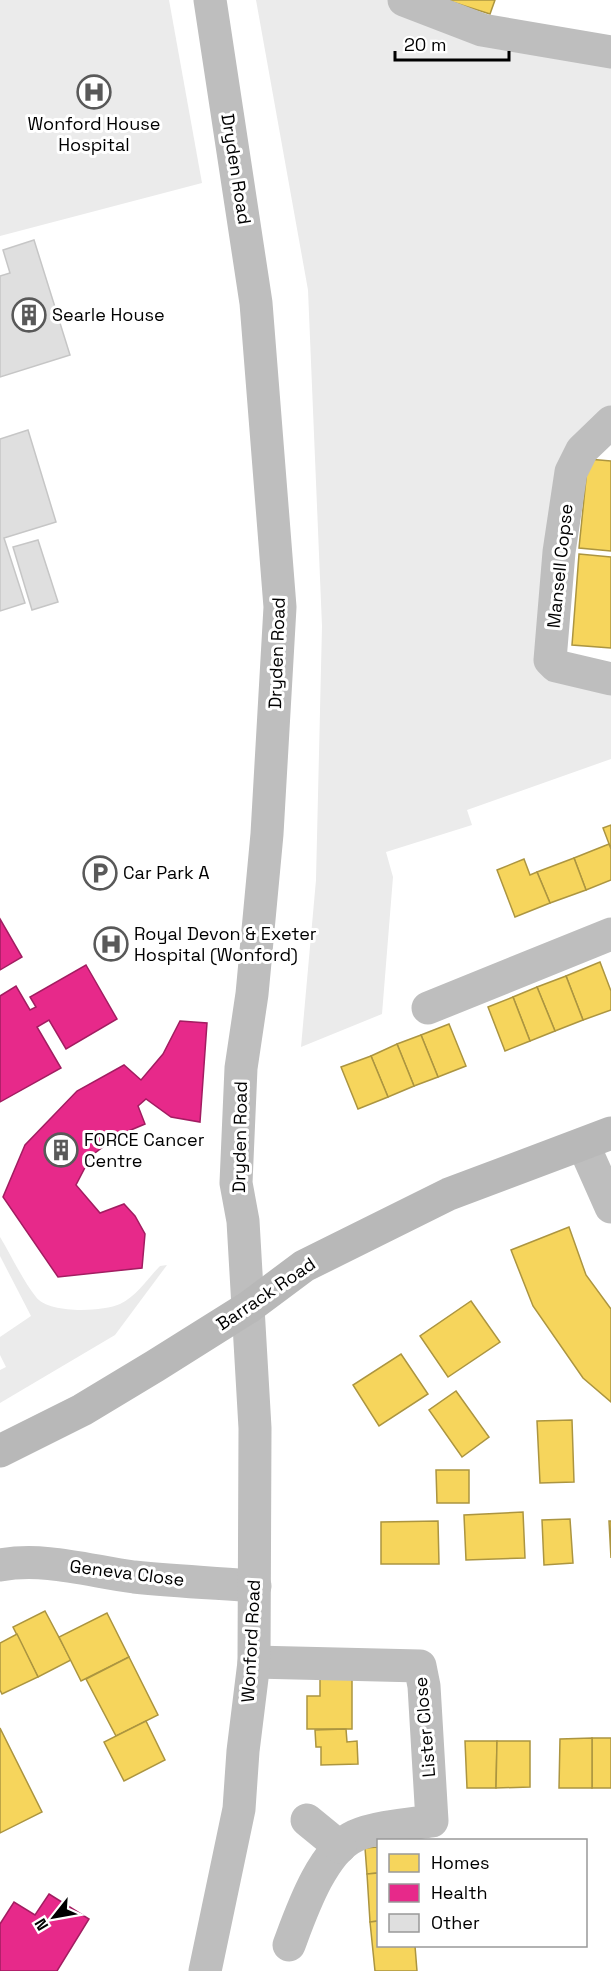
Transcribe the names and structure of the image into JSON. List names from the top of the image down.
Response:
{
  "streets": {
    "street": [
      "Dryden Road",
      "Mansell Copse",
      "Barrack Road",
      "Geneva Close",
      "Wonford Road",
      "Lister Close"
    ]
  },
  "crossings": [
    ["Dryden Road", "Barrack Road"],
    ["Dryden Road", "Wonford Road"],
    ["Barrack Road", "Wonford Road"],
    ["Geneva Close", "Wonford Road"],
    ["Wonford Road", "Lister Close"]
  ],
  "places": {
    "hospital": ["Wonford House Hospital", "Royal Devon & Exeter Hospital (Wonford)"],
    "building": ["Searle House", "FORCE Cancer Centre"],
    "parking": ["Car Park A"]
  },
  "legend": ["Homes", "Health", "Other"],
  "scale_bar": "20 m",
  "north": "bottom left"
}
